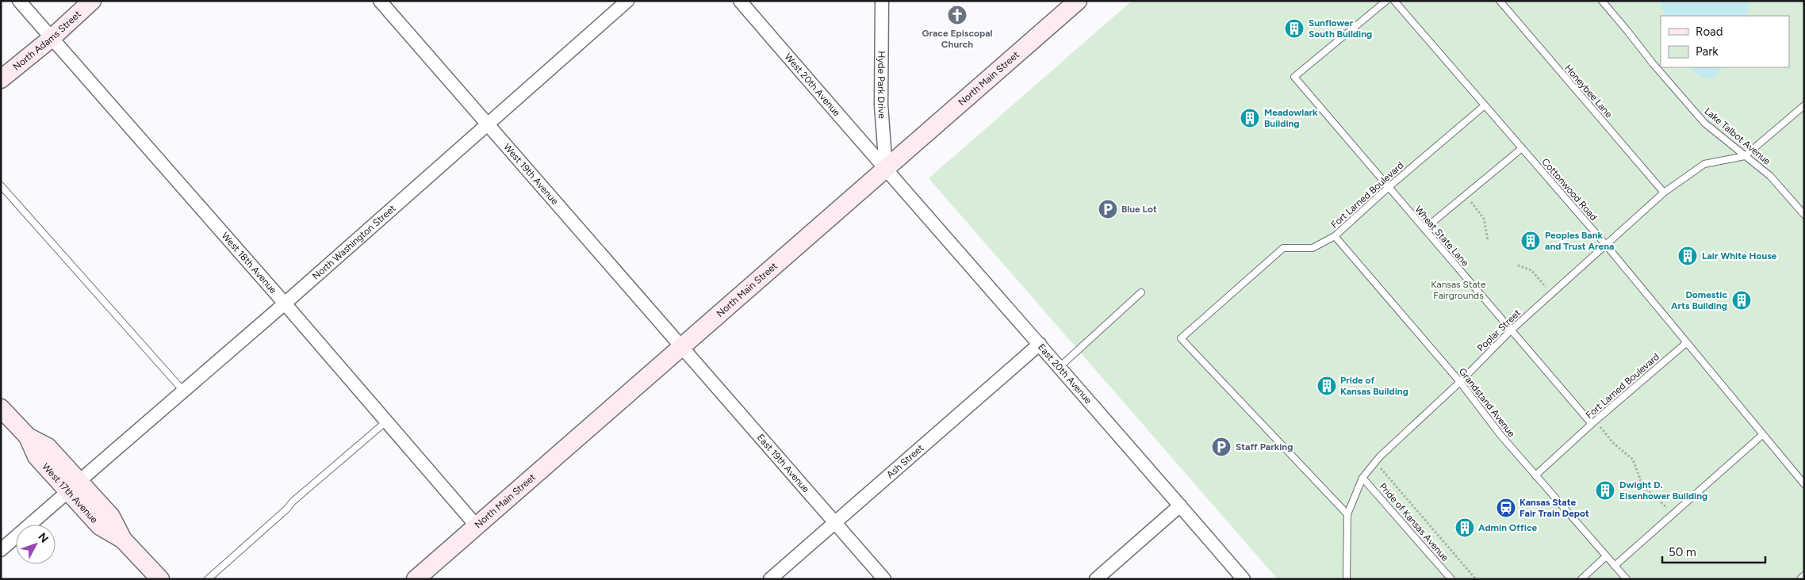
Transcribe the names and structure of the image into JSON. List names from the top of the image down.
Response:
{
  "streets": {
    "main road": ["North Adams Street", "North Main Street", "West 17th Avenue"],
    "street": [
      "Hyde Park Drive",
      "West 20th Avenue",
      "West 19th Avenue",
      "North Washington Street",
      "West 18th Avenue",
      "East 20th Avenue",
      "Ash Street",
      "East 19th Avenue"
    ],
    "lane": [
      "Honeybee Lane",
      "Lake Talbot Avenue",
      "Cottonwood Road",
      "Fort Larned Boulevard",
      "Wheat State Lane",
      "Poplar Street",
      "Grandstand Avenue",
      "Pride of Kansas Avenue"
    ]
  },
  "crossings": [
    ["North Adams Street", "West 18th Avenue"],
    ["North Main Street", "Hyde Park Drive"],
    ["North Main Street", "West 20th Avenue"],
    ["North Main Street", "West 19th Avenue"],
    ["North Main Street", "West 18th Avenue"],
    ["North Main Street", "East 20th Avenue"],
    ["North Main Street", "East 19th Avenue"],
    ["Hyde Park Drive", "West 20th Avenue"],
    ["Hyde Park Drive", "East 20th Avenue"],
    ["West 20th Avenue", "East 20th Avenue"],
    ["Honeybee Lane", "Poplar Street"],
    ["Lake Talbot Avenue", "Poplar Street"],
    ["West 19th Avenue", "North Washington Street"],
    ["West 19th Avenue", "East 19th Avenue"],
    ["Cottonwood Road", "Fort Larned Boulevard"],
    ["Cottonwood Road", "Poplar Street"],
    ["Fort Larned Boulevard", "Wheat State Lane"],
    ["Fort Larned Boulevard", "Poplar Street"],
    ["Fort Larned Boulevard", "Grandstand Avenue"],
    ["Wheat State Lane", "Poplar Street"],
    ["North Washington Street", "West 18th Avenue"],
    ["North Washington Street", "West 17th Avenue"],
    ["Poplar Street", "Grandstand Avenue"],
    ["Poplar Street", "Pride of Kansas Avenue"],
    ["East 20th Avenue", "Ash Street"],
    ["Ash Street", "East 19th Avenue"]
  ],
  "parks": ["Kansas State Fairgrounds"],
  "places": {
    "church": ["Grace Episcopal Church"],
    "building": [
      "Sunflower South Building",
      "Meadowlark Building",
      "Peoples Bank and Trust Arena",
      "Lair White House",
      "Domestic Arts Building",
      "Pride of Kansas Building",
      "Dwight D. Eisenhower Building",
      "Admin Office"
    ],
    "parking": ["Blue Lot", "Staff Parking"],
    "station": ["Kansas State Fair Train Depot"]
  },
  "legend": ["Road", "Park"],
  "scale_bar": "50 m",
  "north": "top right"
}
